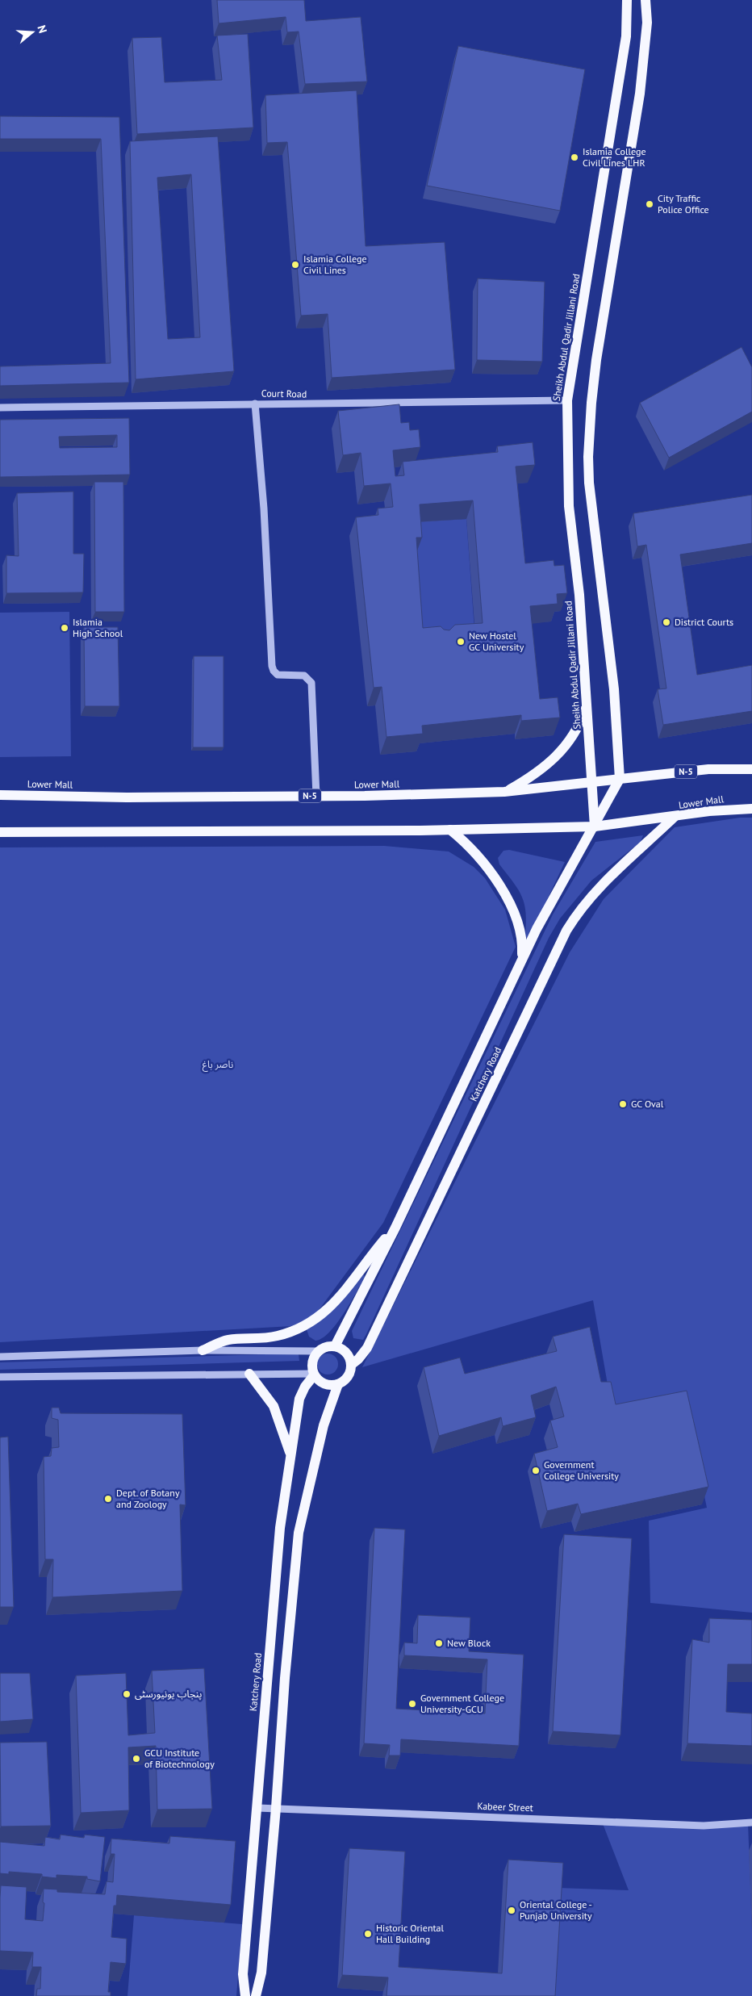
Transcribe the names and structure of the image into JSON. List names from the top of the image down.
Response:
{
  "streets": {
    "main road": [
      "Sheikh Abdul Qadir Jillani Road",
      "N-5",
      "Lower Mall",
      "Katchery Road"
    ],
    "street": ["Court Road", "Kabeer Street"]
  },
  "crossings": [
    ["Sheikh Abdul Qadir Jillani Road", "Court Road"],
    ["Sheikh Abdul Qadir Jillani Road", "Lower Mall"],
    ["Sheikh Abdul Qadir Jillani Road", "Katchery Road"],
    ["Lower Mall", "Katchery Road"],
    ["Katchery Road", "Kabeer Street"]
  ],
  "parks": ["ناصر باغ"],
  "places": [
    "Islamia College Civil Lines LHR",
    "City Traffic Police Office",
    "Islamia College Civil Lines",
    "District Courts",
    "Islamia High School",
    "New Hostel GC University",
    "GC Oval",
    "Government College University",
    "Dept. of Botany and Zoology",
    "New Block",
    "پنجاب یونیورسٹی",
    "Government College University-GCU",
    "GCU Institute of Biotechnology",
    "Oriental College - Punjab University",
    "Historic Oriental Hall Building"
  ],
  "north": "right"
}
